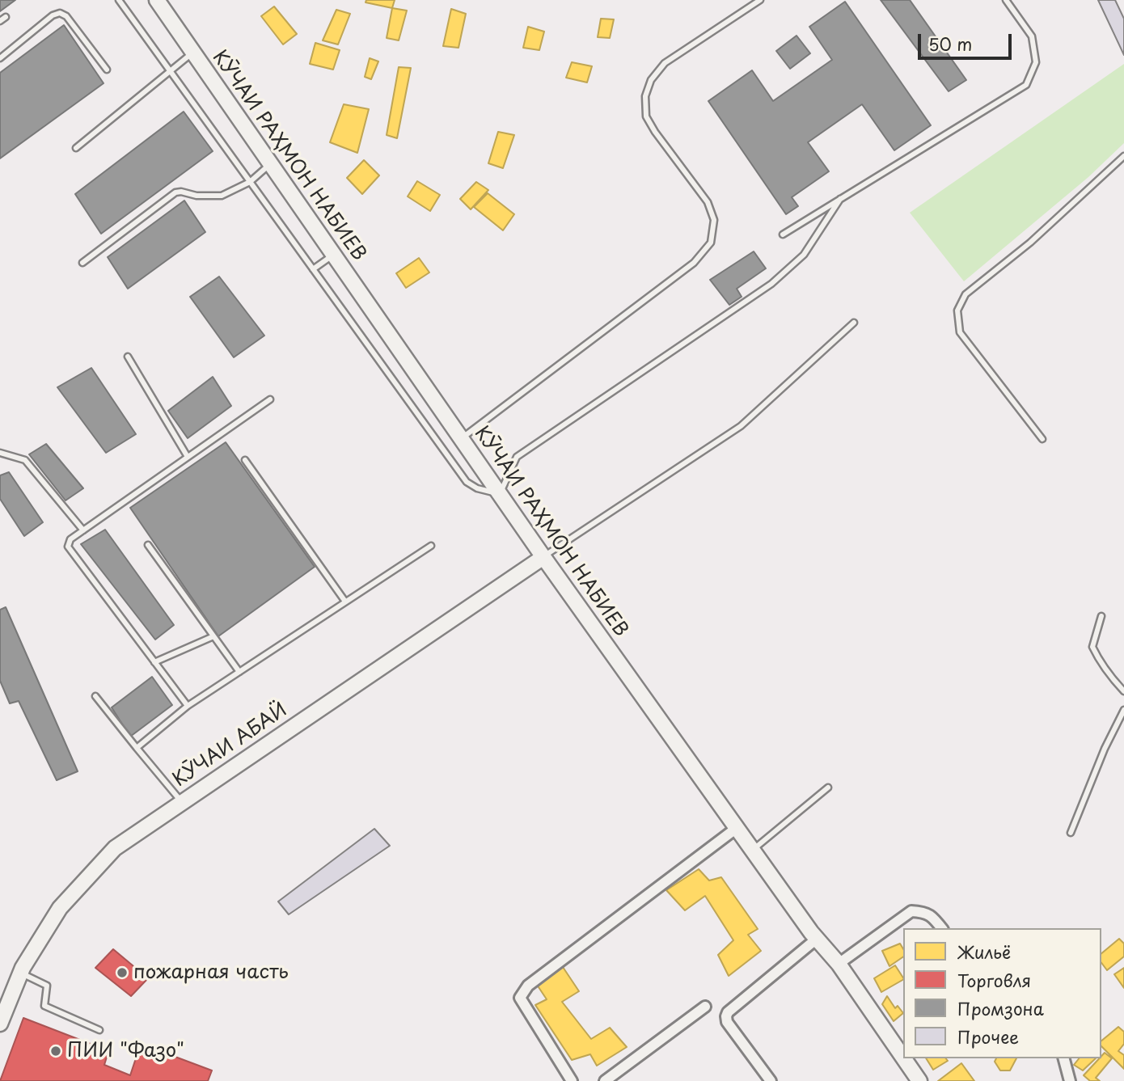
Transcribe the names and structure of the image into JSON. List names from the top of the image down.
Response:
{
  "streets": {
    "main road": ["КӮЧАИ РАҲМОН НАБИЕВ", "КӮЧАИ АБАӢ"]
  },
  "crossings": [
    ["КӮЧАИ РАҲМОН НАБИЕВ", "КӮЧАИ АБАӢ"]
  ],
  "places": ["пожарная часть", "ПИИ \"Фазо\""],
  "legend": [
    "Жильё",
    "Торговля",
    "Промзона",
    "Прочее"
  ],
  "scale_bar": "50 m"
}
